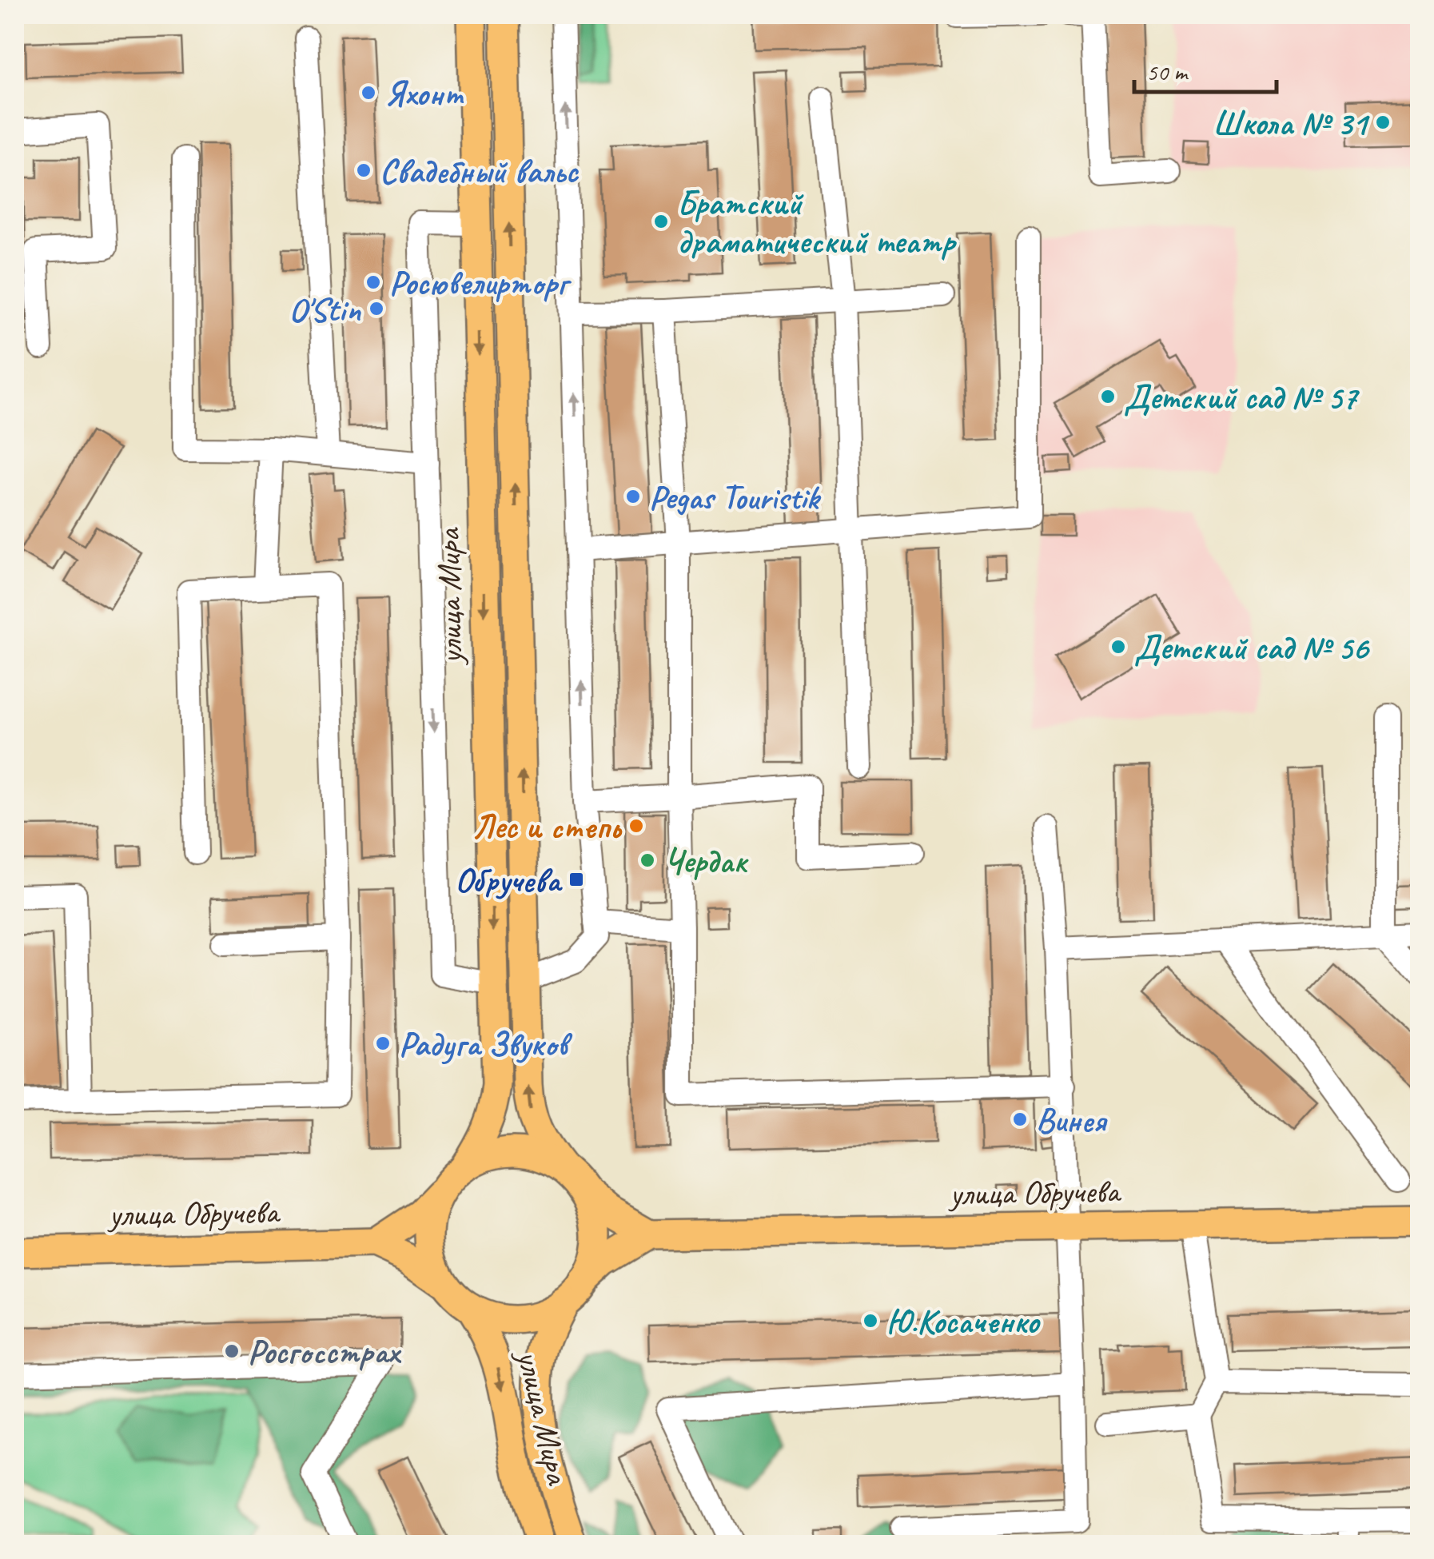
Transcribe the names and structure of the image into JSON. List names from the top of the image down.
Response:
{
  "streets": {
    "main road": ["улица Мира", "улица Обручева"]
  },
  "crossings": [
    ["улица Мира", "улица Обручева"]
  ],
  "places": {
    "other": [
      "Яхонт",
      "Школа № 31",
      "Свадебный вальс",
      "Братский драматический театр",
      "Росювелирторг",
      "O'Stin",
      "Детский сад № 57",
      "Pegas Touristik",
      "Детский сад № 56",
      "Лес и степь",
      "Чердак",
      "Радуга Звуков",
      "Винея",
      "Ю.Косаченко",
      "Росгосстрах"
    ],
    "transit": ["Обручева"]
  },
  "scale_bar": "50 m"
}
